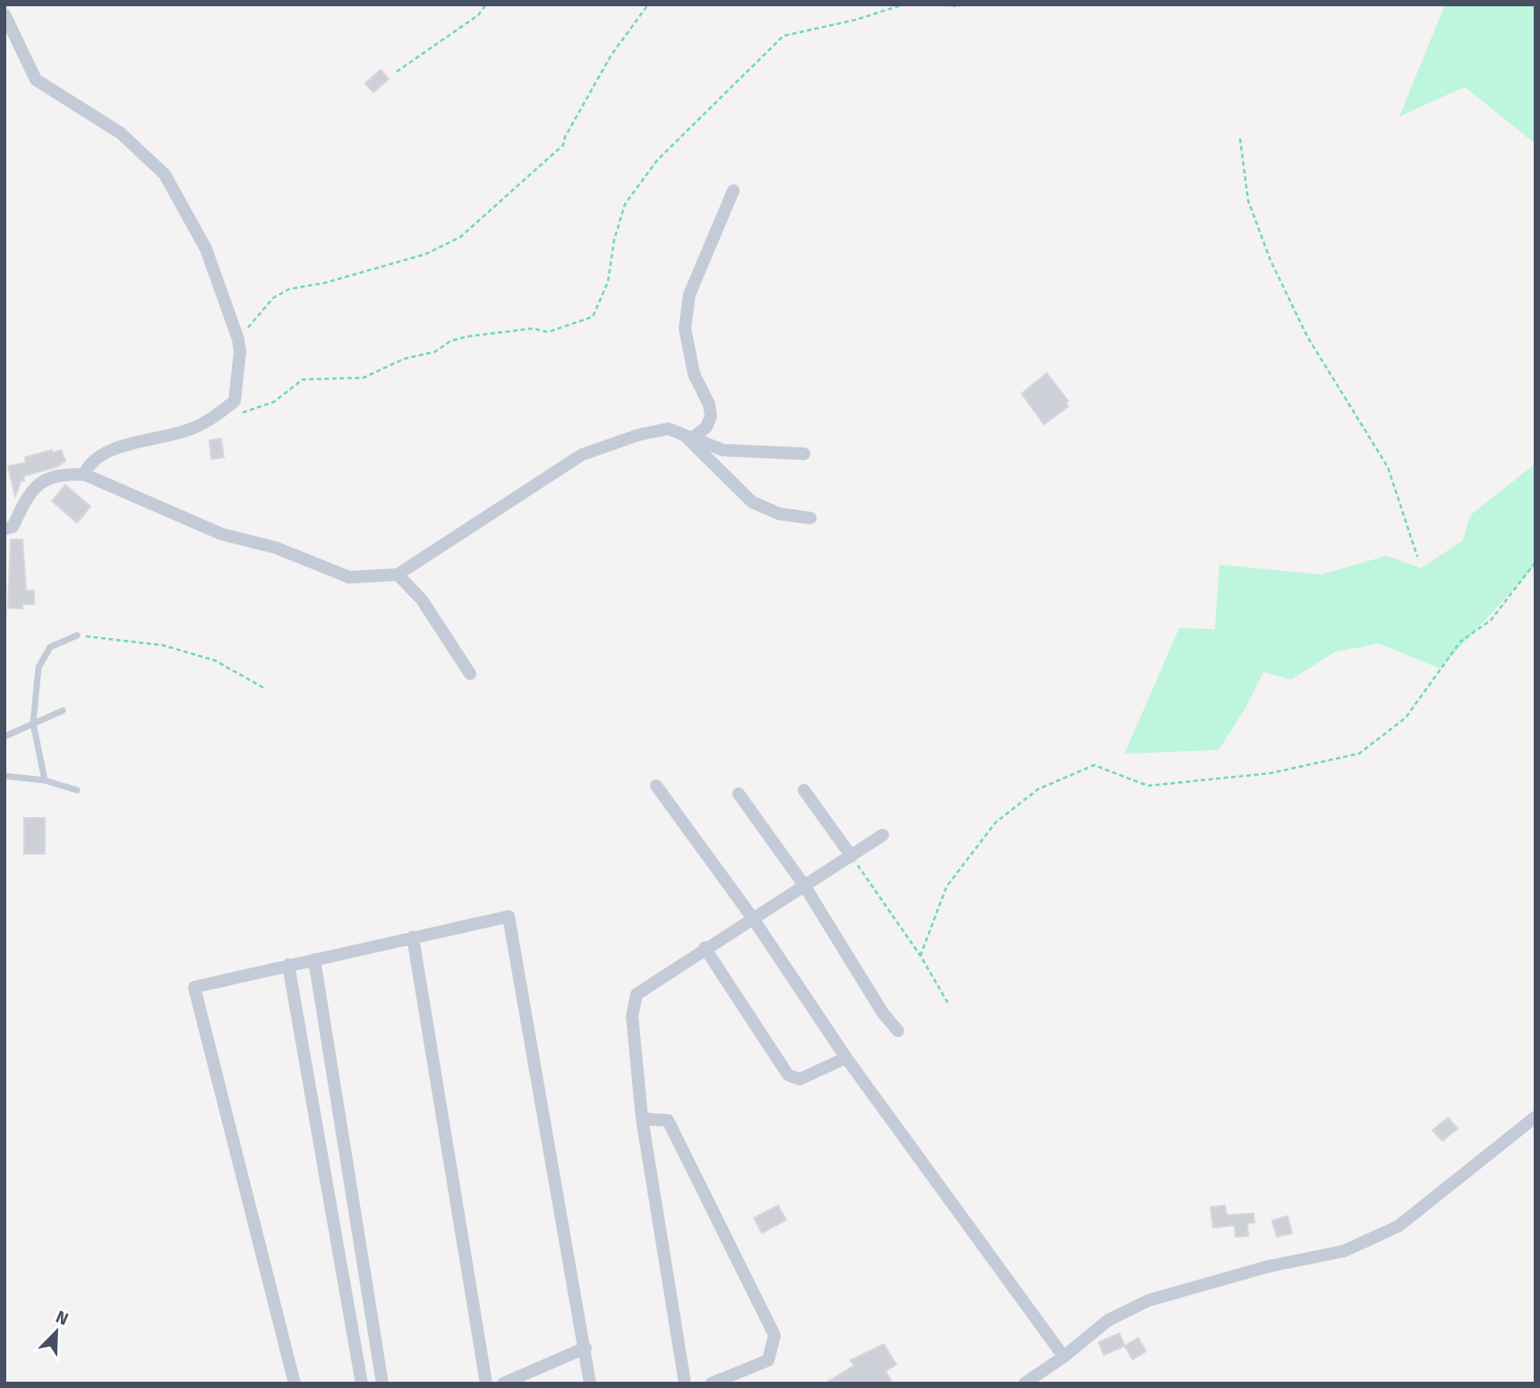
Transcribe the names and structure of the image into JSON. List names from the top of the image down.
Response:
{
  "north": "top right"
}
